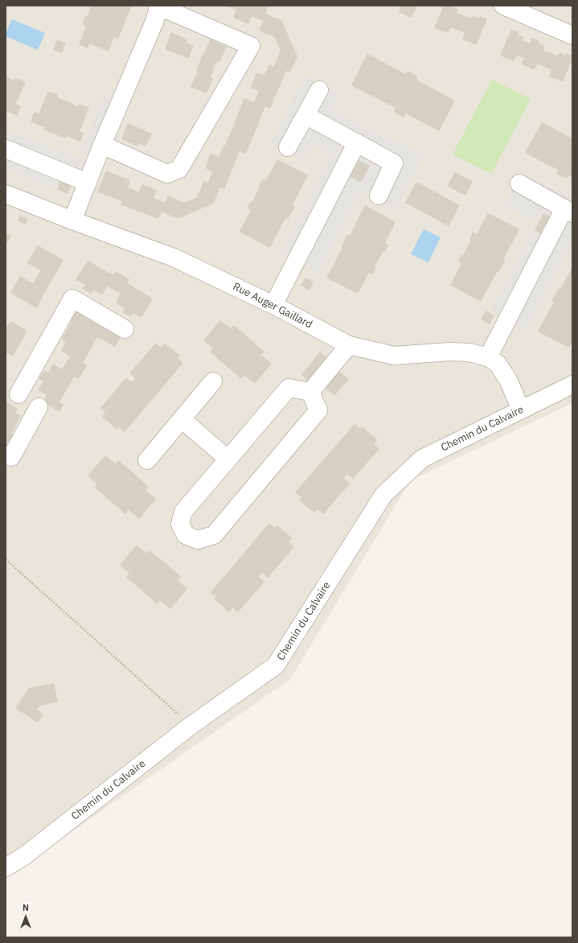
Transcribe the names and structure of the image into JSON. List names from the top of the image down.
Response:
{
  "streets": {
    "street": ["Rue Auger Gaillard", "Chemin du Calvaire"]
  },
  "crossings": [
    ["Rue Auger Gaillard", "Chemin du Calvaire"]
  ],
  "north": "top"
}
